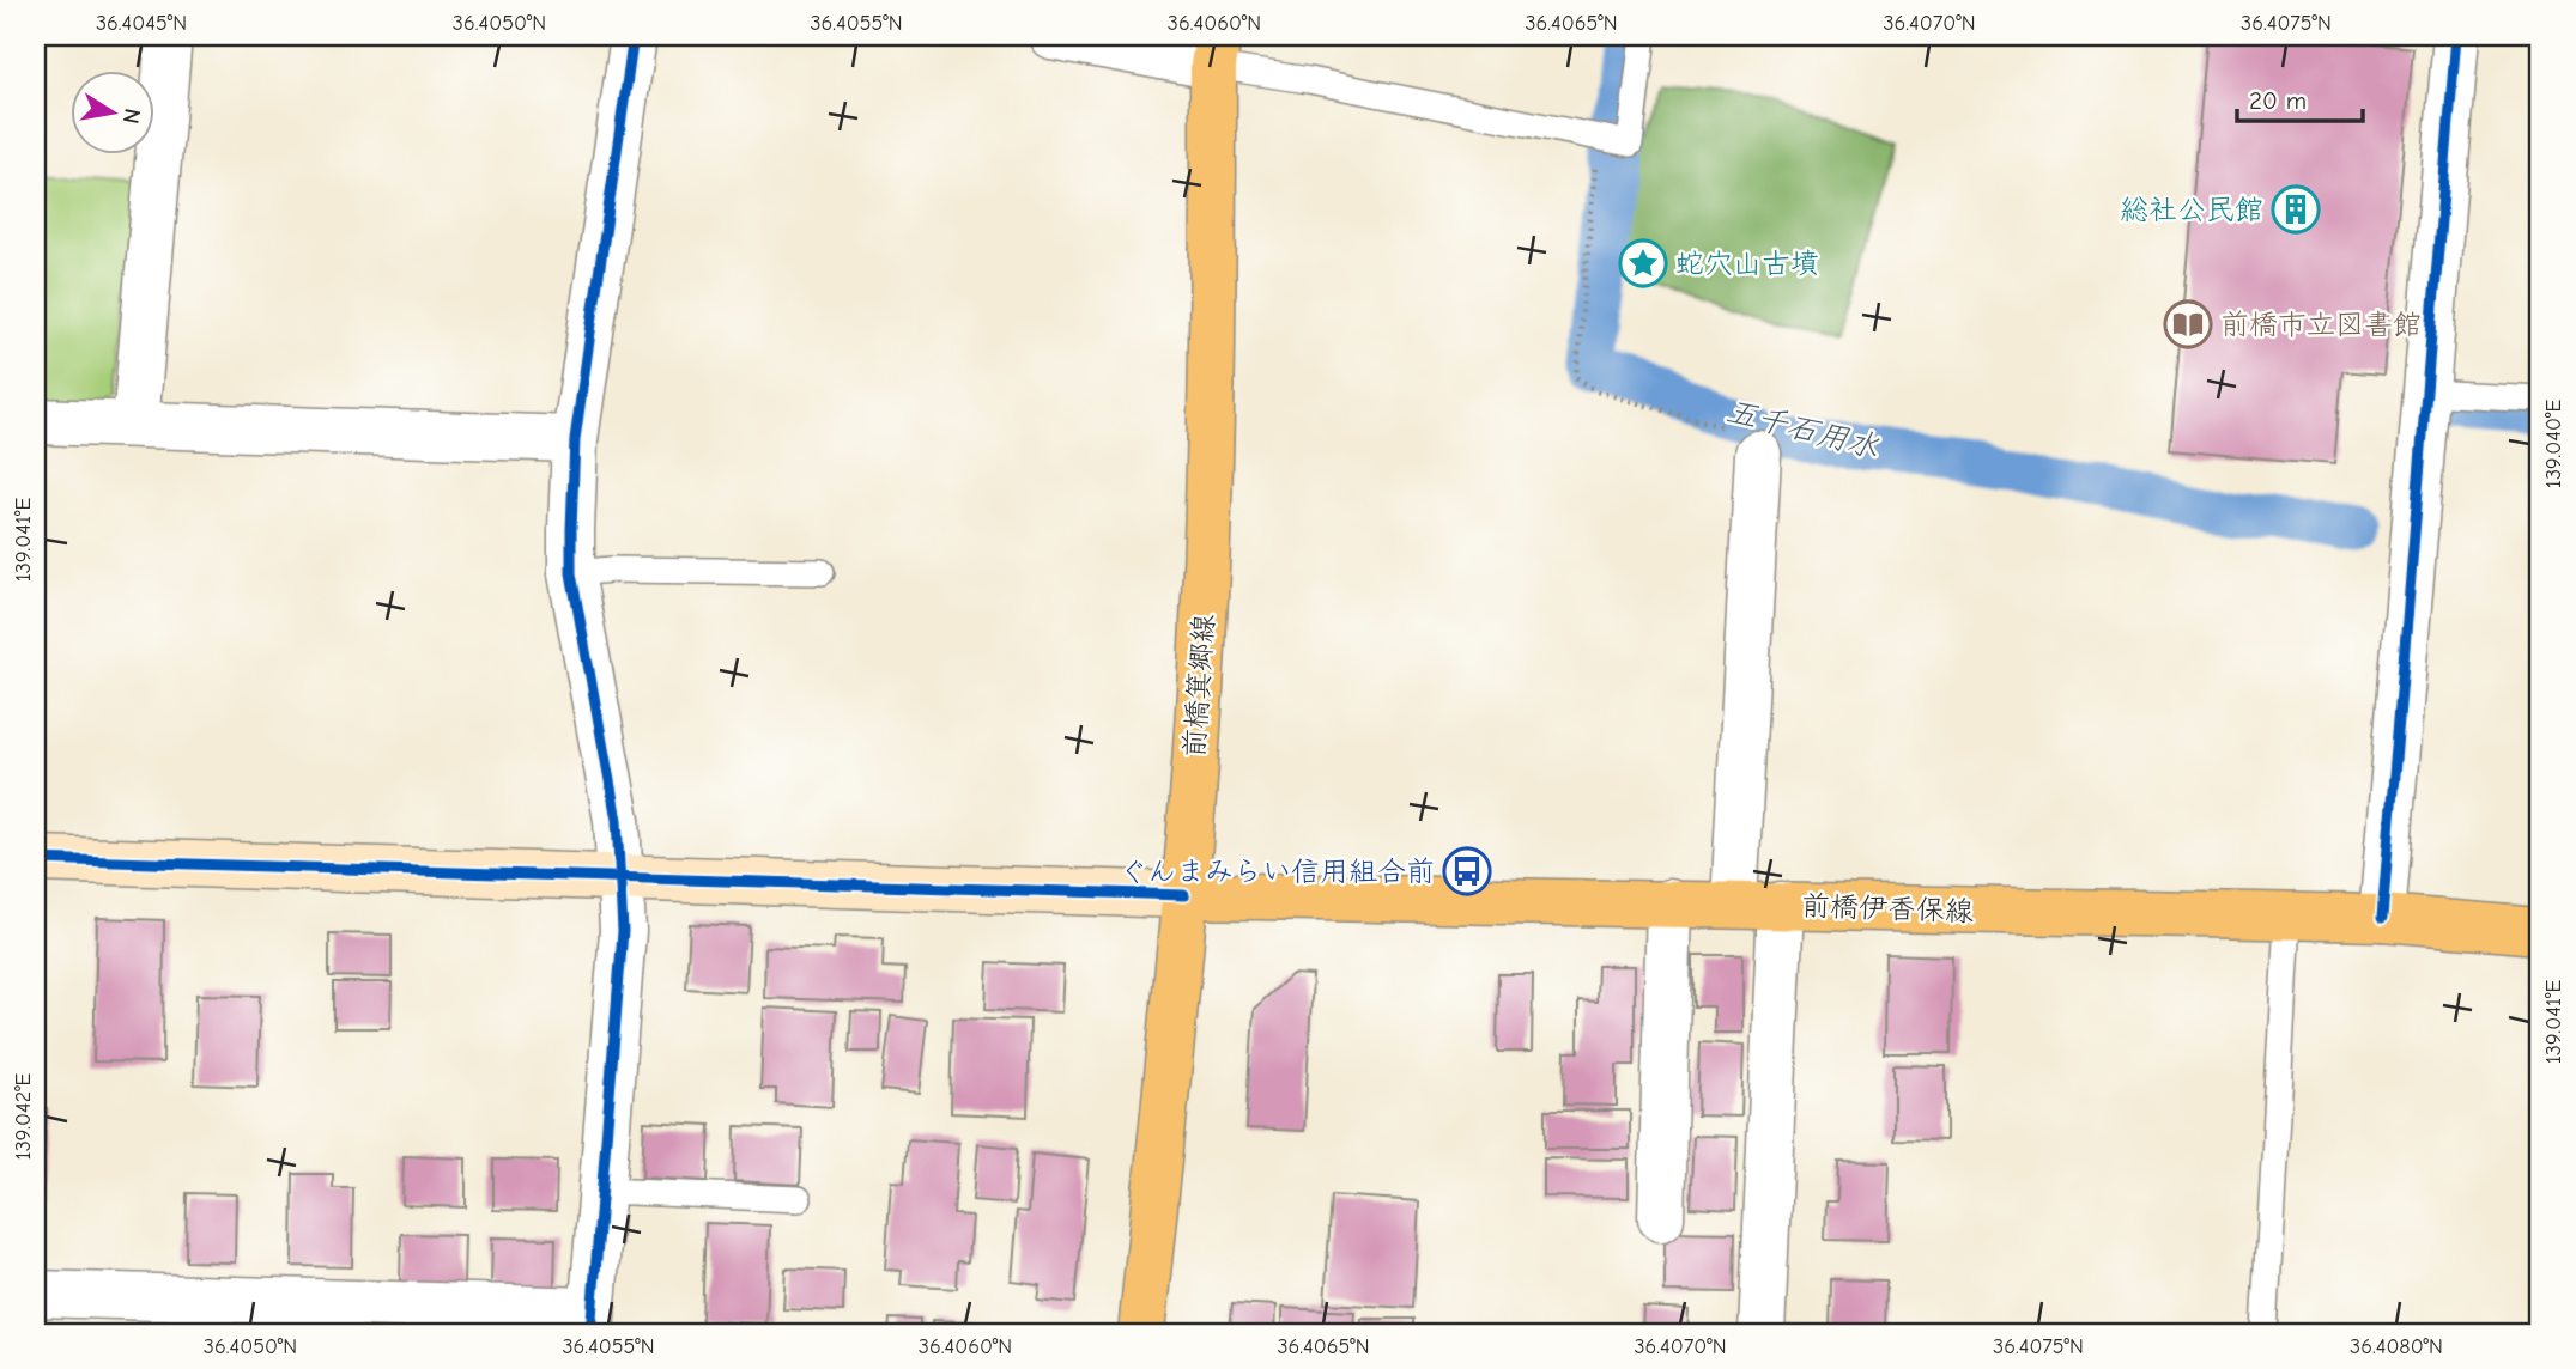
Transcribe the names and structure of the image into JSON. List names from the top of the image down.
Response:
{
  "streets": {
    "main road": ["前橋箕郷線", "前橋伊香保線"]
  },
  "crossings": [
    ["前橋箕郷線", "前橋伊香保線"]
  ],
  "water": ["五千石用水"],
  "places": {
    "building": ["総社公民館"],
    "place": ["蛇穴山古墳"],
    "library": ["前橋市立図書館"],
    "bus stop": ["ぐんまみらい信用組合前"]
  },
  "scale_bar": "20 m",
  "north": "right",
  "coordinates": [
    "36.4045°N",
    "36.4050°N",
    "36.4055°N",
    "36.4060°N",
    "36.4065°N",
    "36.4070°N",
    "36.4075°N",
    "139.040°E",
    "139.041°E",
    "139.042°E",
    "36.4080°N"
  ]
}
